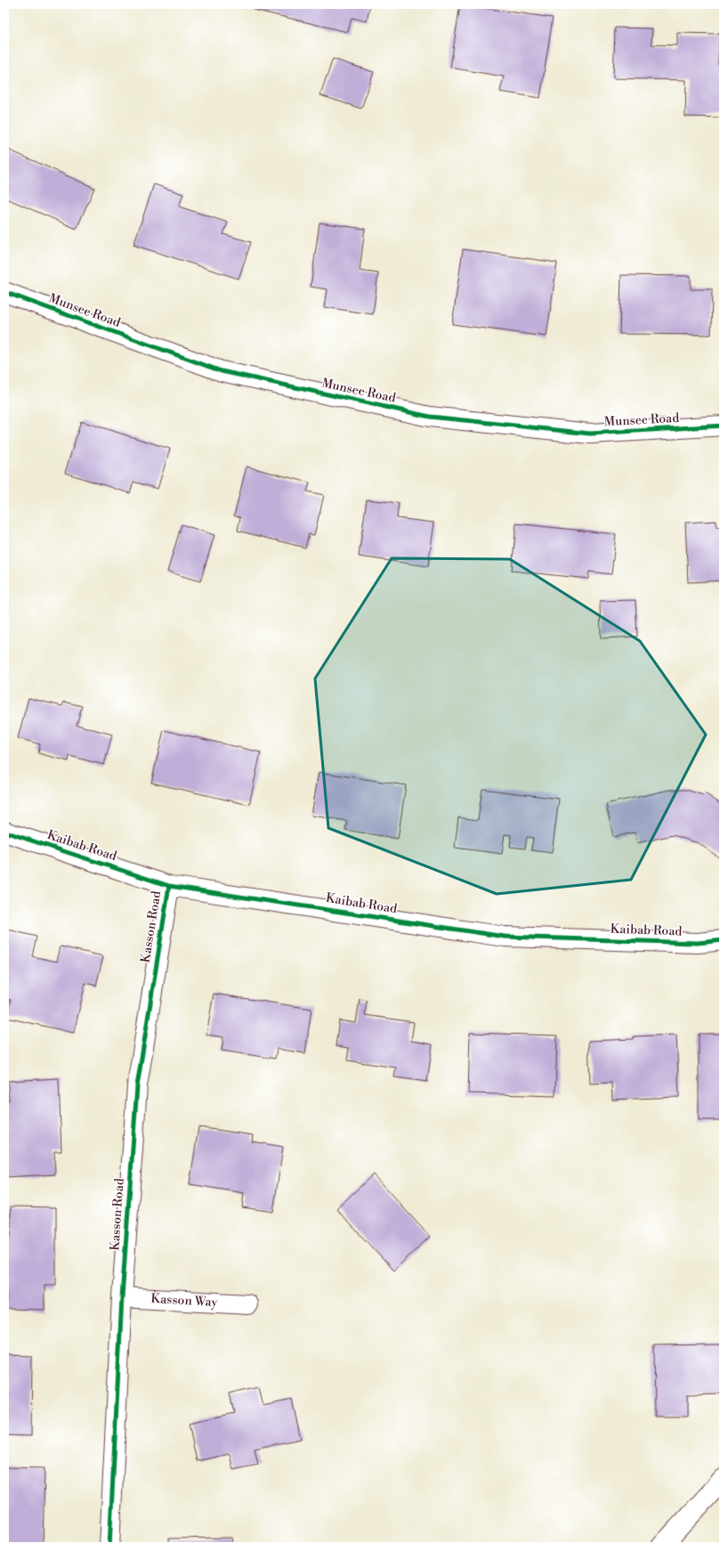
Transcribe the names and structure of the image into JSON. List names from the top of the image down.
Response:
{
  "streets": {
    "street": [
      "Munsee Road",
      "Kaibab Road",
      "Kasson Road",
      "Kasson Way"
    ]
  },
  "crossings": [
    ["Kaibab Road", "Kasson Road"],
    ["Kasson Road", "Kasson Way"]
  ]
}
